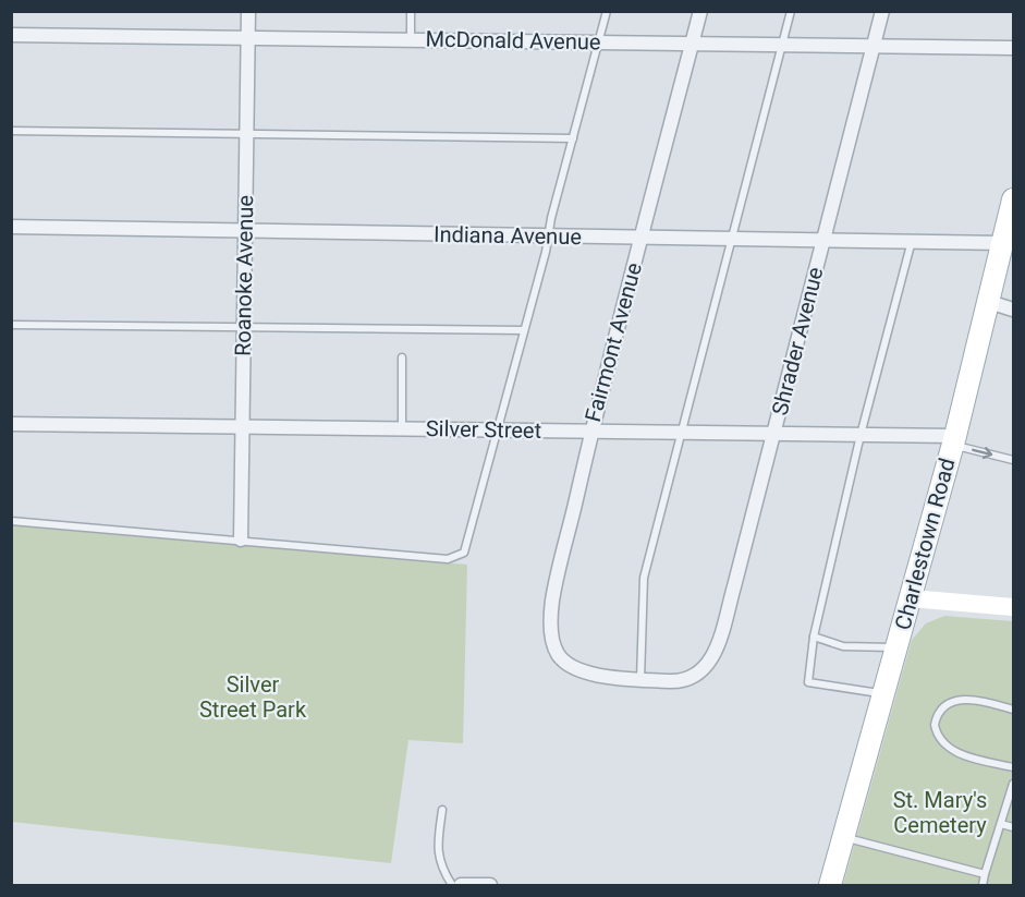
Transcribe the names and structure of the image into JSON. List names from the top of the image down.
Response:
{
  "streets": {
    "main road": ["Charlestown Road"],
    "street": [
      "McDonald Avenue",
      "Indiana Avenue",
      "Roanoke Avenue",
      "Shrader Avenue",
      "Fairmont Avenue",
      "Silver Street"
    ]
  },
  "crossings": [
    ["McDonald Avenue", "Roanoke Avenue"],
    ["McDonald Avenue", "Shrader Avenue"],
    ["McDonald Avenue", "Fairmont Avenue"],
    ["Indiana Avenue", "Roanoke Avenue"],
    ["Indiana Avenue", "Shrader Avenue"],
    ["Indiana Avenue", "Fairmont Avenue"],
    ["Indiana Avenue", "Charlestown Road"],
    ["Roanoke Avenue", "Silver Street"],
    ["Shrader Avenue", "Fairmont Avenue"],
    ["Shrader Avenue", "Silver Street"],
    ["Fairmont Avenue", "Silver Street"],
    ["Silver Street", "Charlestown Road"]
  ],
  "parks": ["Silver Street Park", "St. Mary's Cemetery"]
}
